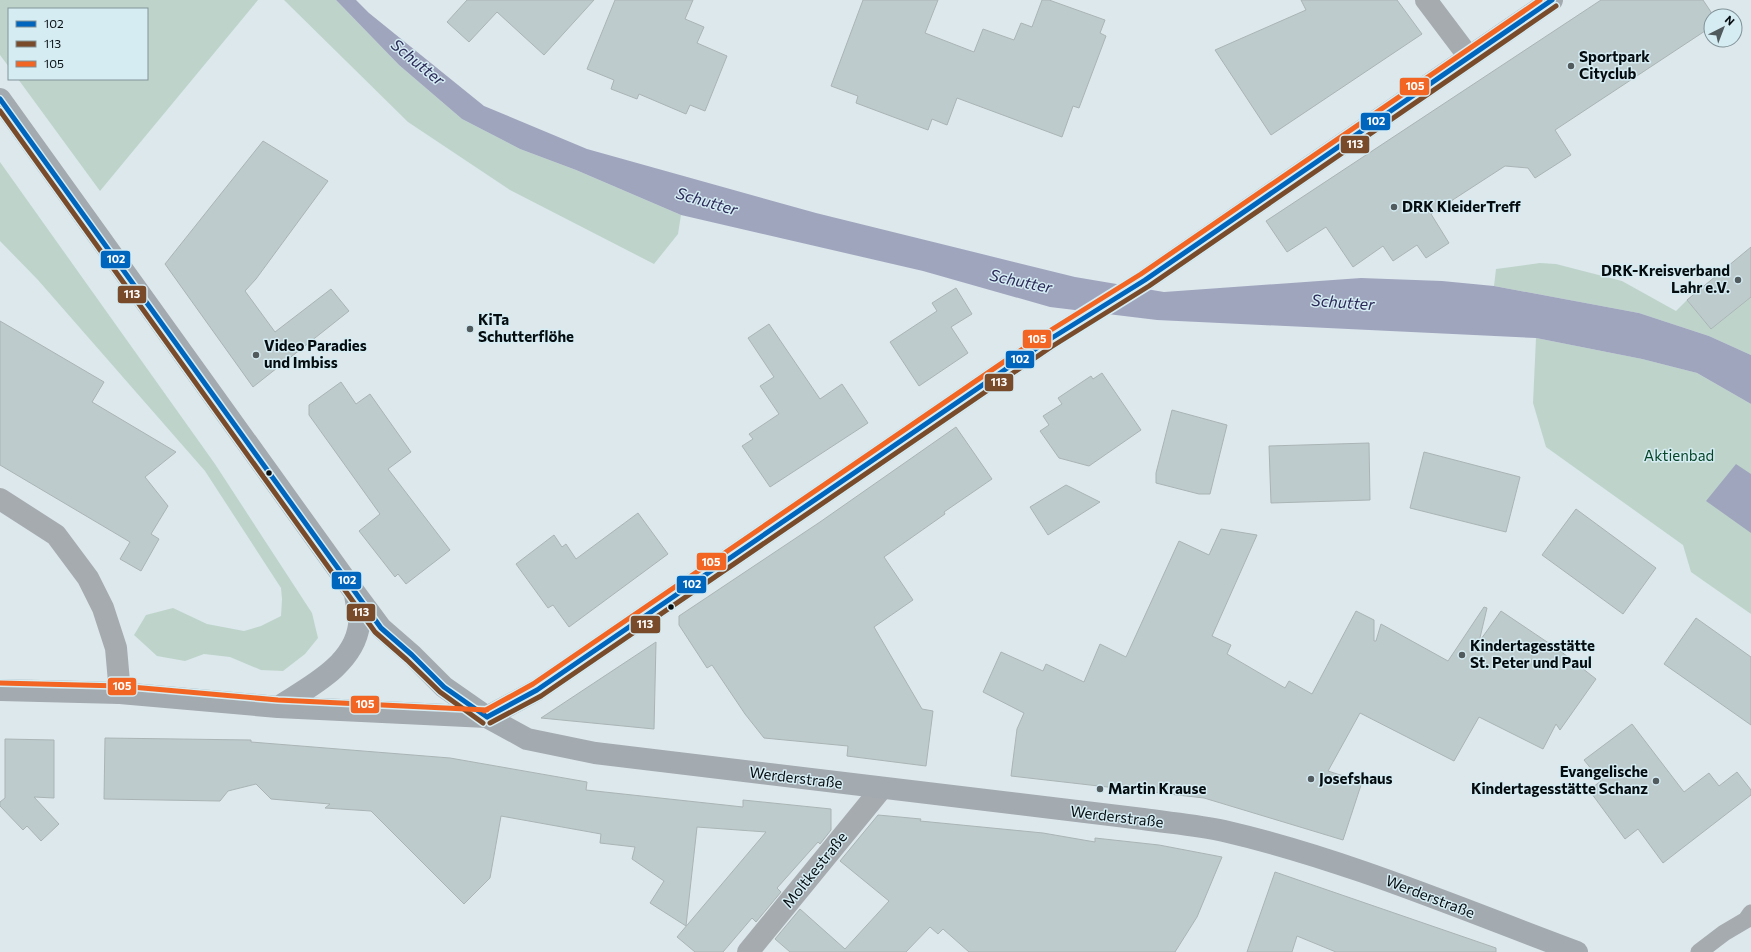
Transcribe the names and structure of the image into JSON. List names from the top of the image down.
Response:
{
  "streets": {
    "street": ["Werderstraße", "Moltkestraße"]
  },
  "crossings": [
    ["Werderstraße", "Moltkestraße"]
  ],
  "water": ["Schutter"],
  "parks": ["Aktienbad"],
  "places": [
    "Sportpark Cityclub",
    "DRK KleiderTreff",
    "DRK-Kreisverband Lahr e.V.",
    "KiTa Schutterflöhe",
    "Video Paradies und Imbiss",
    "Kindertagesstätte St. Peter und Paul",
    "Josefshaus",
    "Evangelische Kindertagesstätte Schanz",
    "Martin Krause"
  ],
  "lines": ["transit line 102", "transit line 105", "transit line 113"],
  "legend": ["102", "113", "105"],
  "north": "top right"
}
